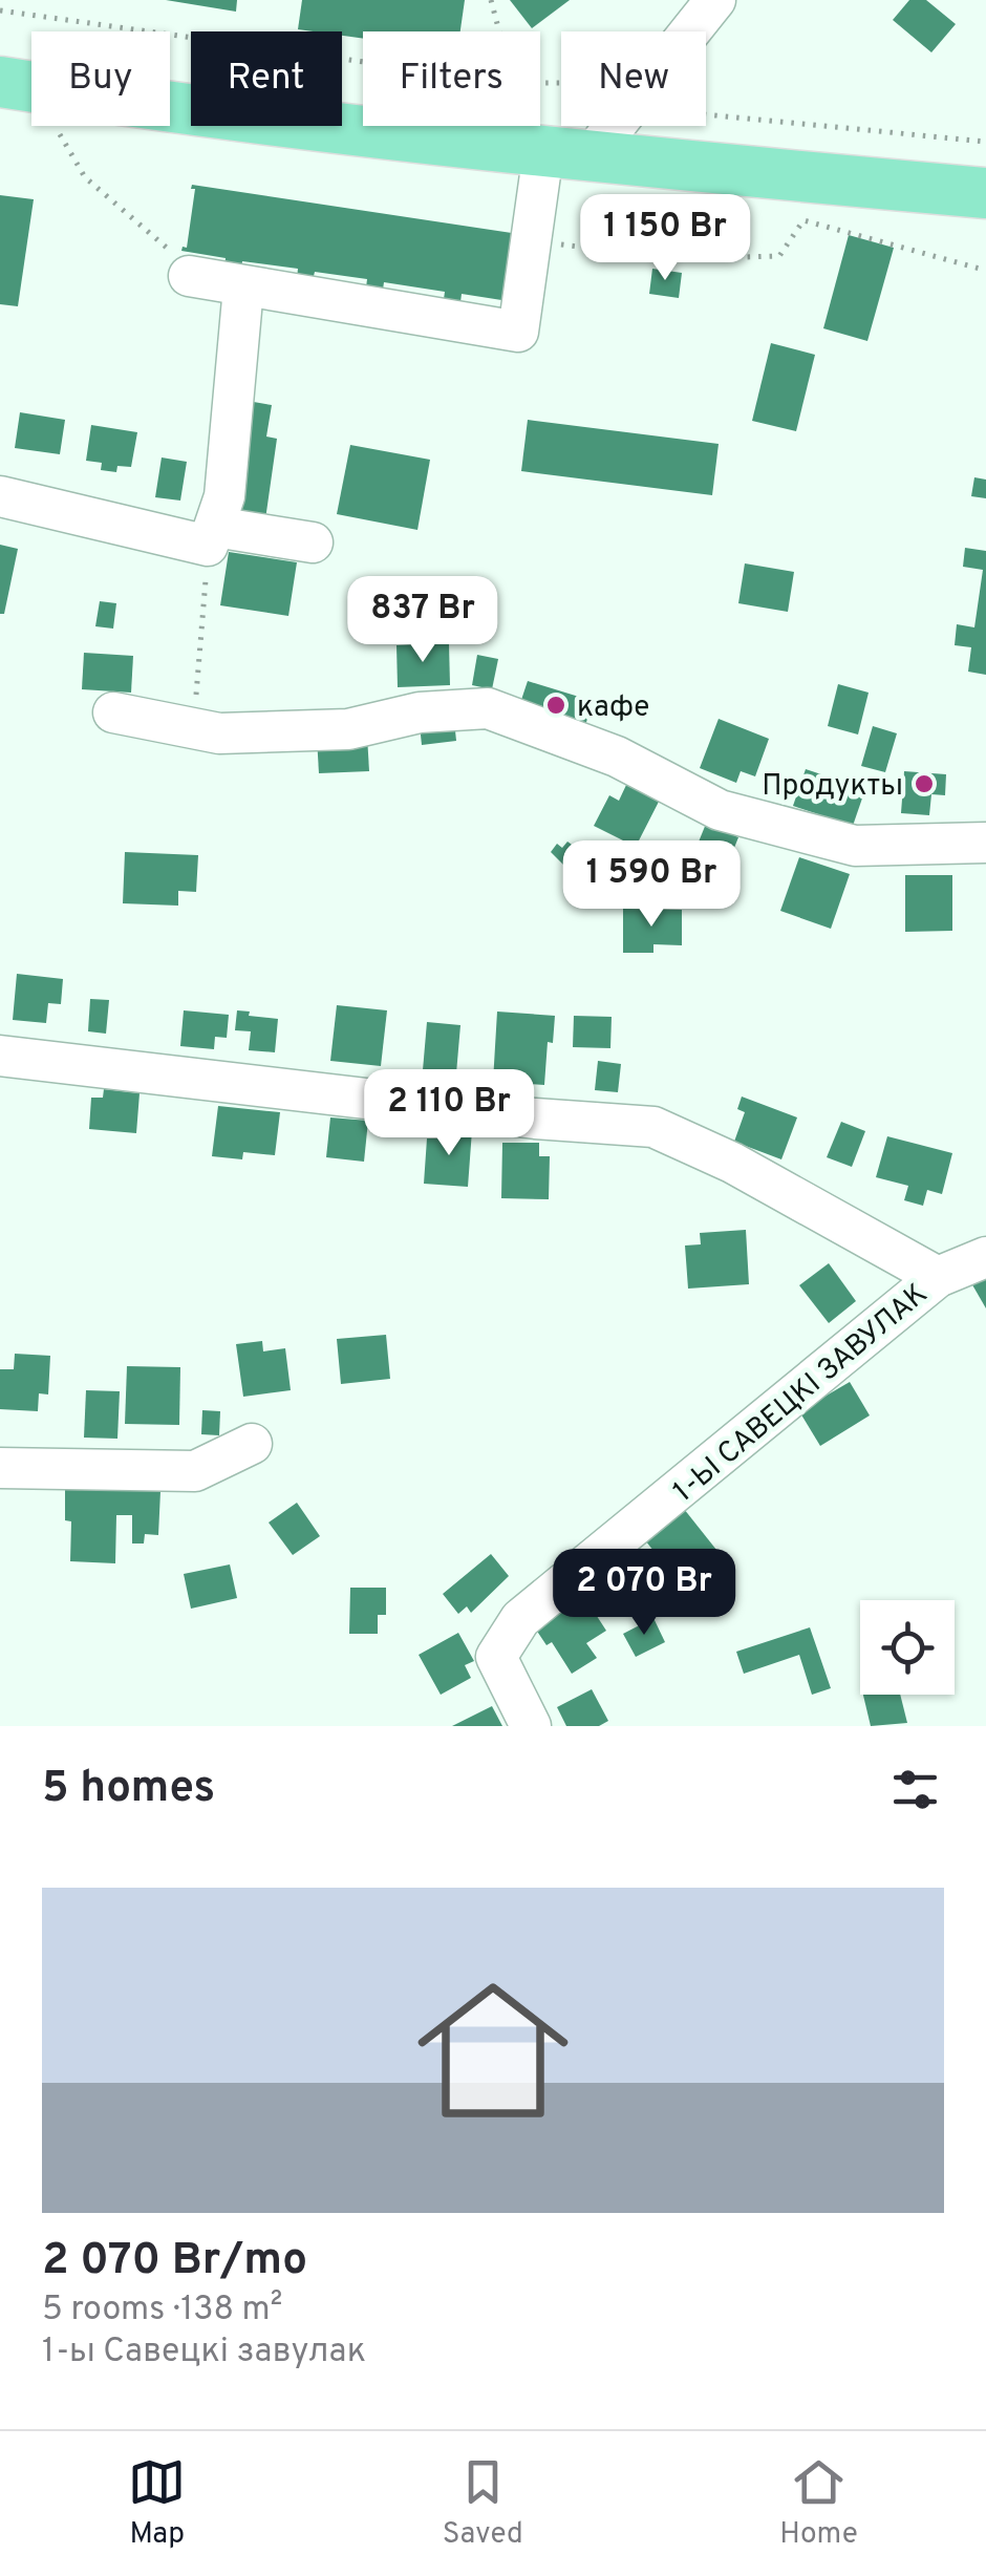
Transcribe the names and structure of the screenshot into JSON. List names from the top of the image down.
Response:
{
  "streets": {
    "street": ["1-Ы САВЕЦКІ ЗАВУЛАК"]
  },
  "places": ["кафе", "Продукты"],
  "page": {
    "chip": [
      "Buy",
      "Rent",
      "Filters",
      "New"
    ],
    "price": [
      "1 150 Br",
      "837 Br",
      "1 590 Br",
      "2 110 Br",
      "2 070 Br"
    ],
    "heading": "5 homes",
    "list": [
      {
        "name": "2 070 Br/mo",
        "note": "5 rooms · 138 m² · 1-ы Савецкі завулак"
      }
    ],
    "tabs": ["Map", "Saved", "Home"]
  }
}
